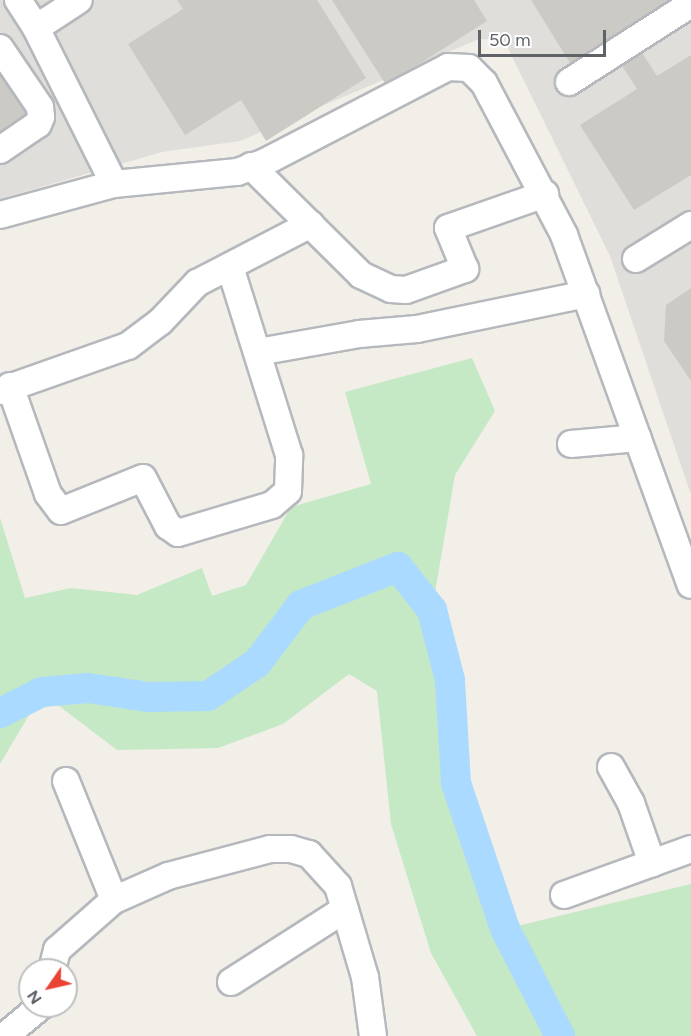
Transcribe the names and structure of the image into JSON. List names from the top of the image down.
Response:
{
  "scale_bar": "50 m",
  "north": "bottom left"
}
